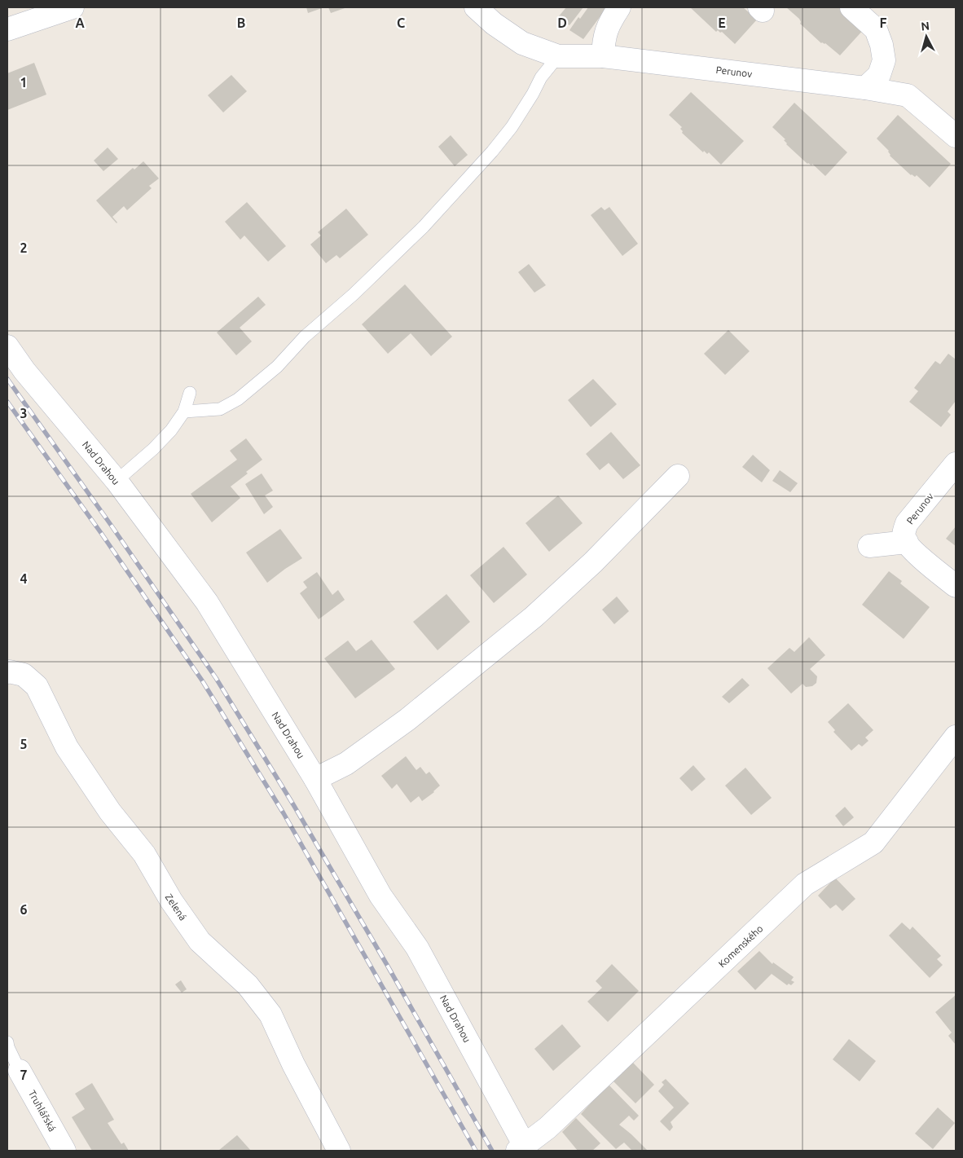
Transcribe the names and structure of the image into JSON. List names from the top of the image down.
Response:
{
  "streets": {
    "street": [
      "Perunov",
      "Nad Drahou",
      "Zelená",
      "Komenského",
      "Truhlářská"
    ]
  },
  "crossings": [
    ["Nad Drahou", "Komenského"]
  ],
  "north": "top",
  "grid": {
    "columns": [
      "A",
      "B",
      "C",
      "D",
      "E",
      "F"
    ],
    "rows": [
      "1",
      "2",
      "3",
      "4",
      "5",
      "6",
      "7"
    ]
  }
}
